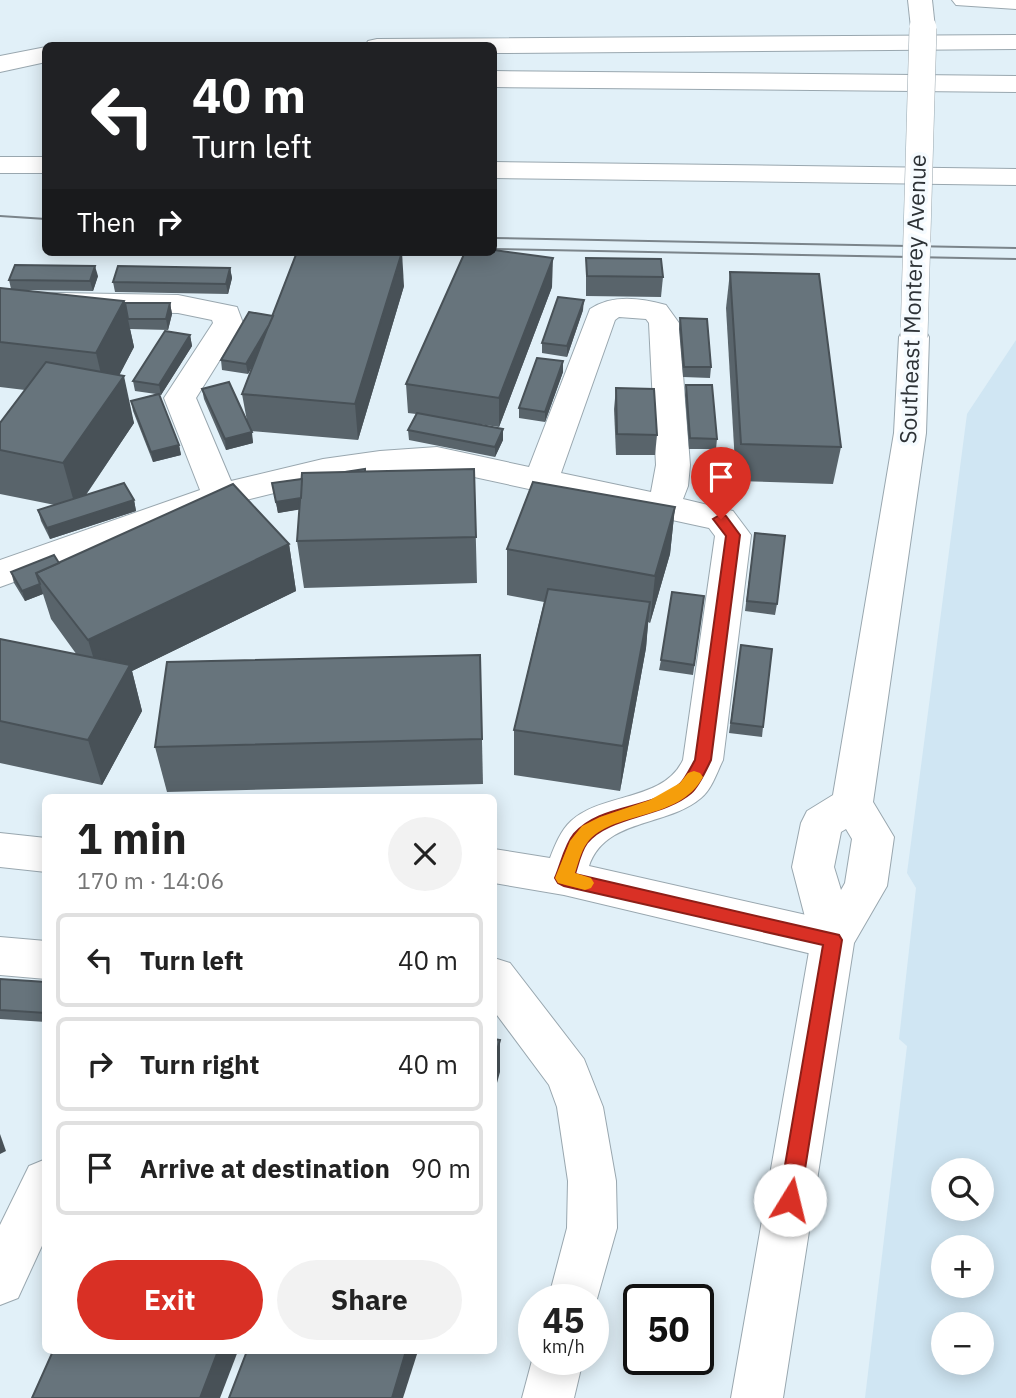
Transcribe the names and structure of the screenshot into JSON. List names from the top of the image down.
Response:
{
  "streets": {
    "main road": ["Southeast Monterey Avenue"]
  },
  "page": {
    "turn": ["40 m", "Turn left"],
    "then": "Then",
    "heading": ["1 min", "170 m · 14:06"],
    "list": [
      {
        "name": "Turn left",
        "value": "40 m"
      },
      {
        "name": "Turn right",
        "value": "40 m"
      },
      {
        "name": "Arrive at destination",
        "value": "90 m"
      }
    ],
    "map_buttons": ["+", "−"],
    "buttons": ["Exit", "Share"],
    "speed": "45 km/h",
    "limit": "50"
  }
}
